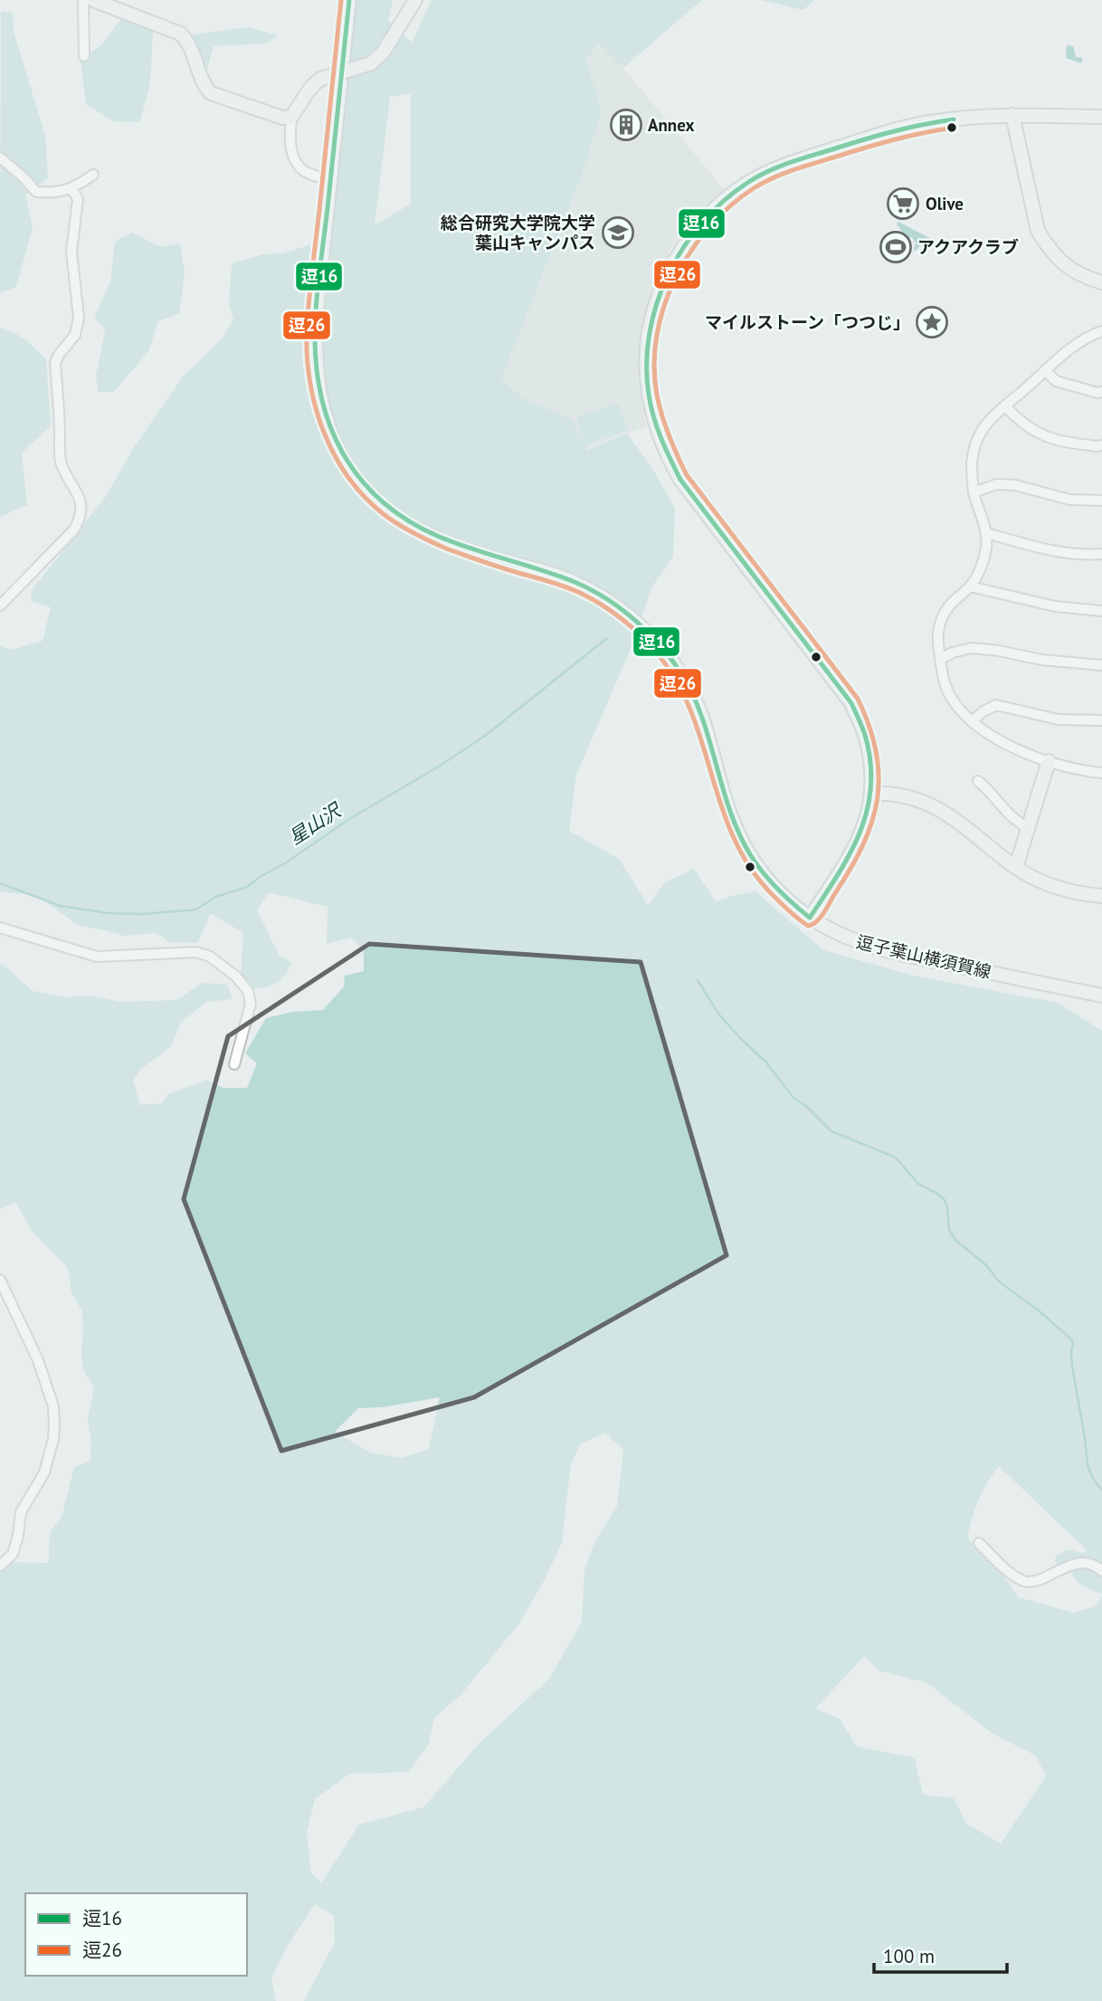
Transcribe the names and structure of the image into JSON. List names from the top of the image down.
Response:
{
  "streets": {
    "street": ["逗子葉山横須賀線"]
  },
  "water": ["星山沢"],
  "places": {
    "building": ["Annex"],
    "supermarket": ["Olive"],
    "school or university": ["総合研究大学院大学 葉山キャンパス"],
    "sports": ["アクアクラブ"],
    "place": ["マイルストーン「つつじ」"]
  },
  "lines": ["transit line 逗16", "transit line 逗26"],
  "legend": ["逗16", "逗26"],
  "scale_bar": "100 m"
}
